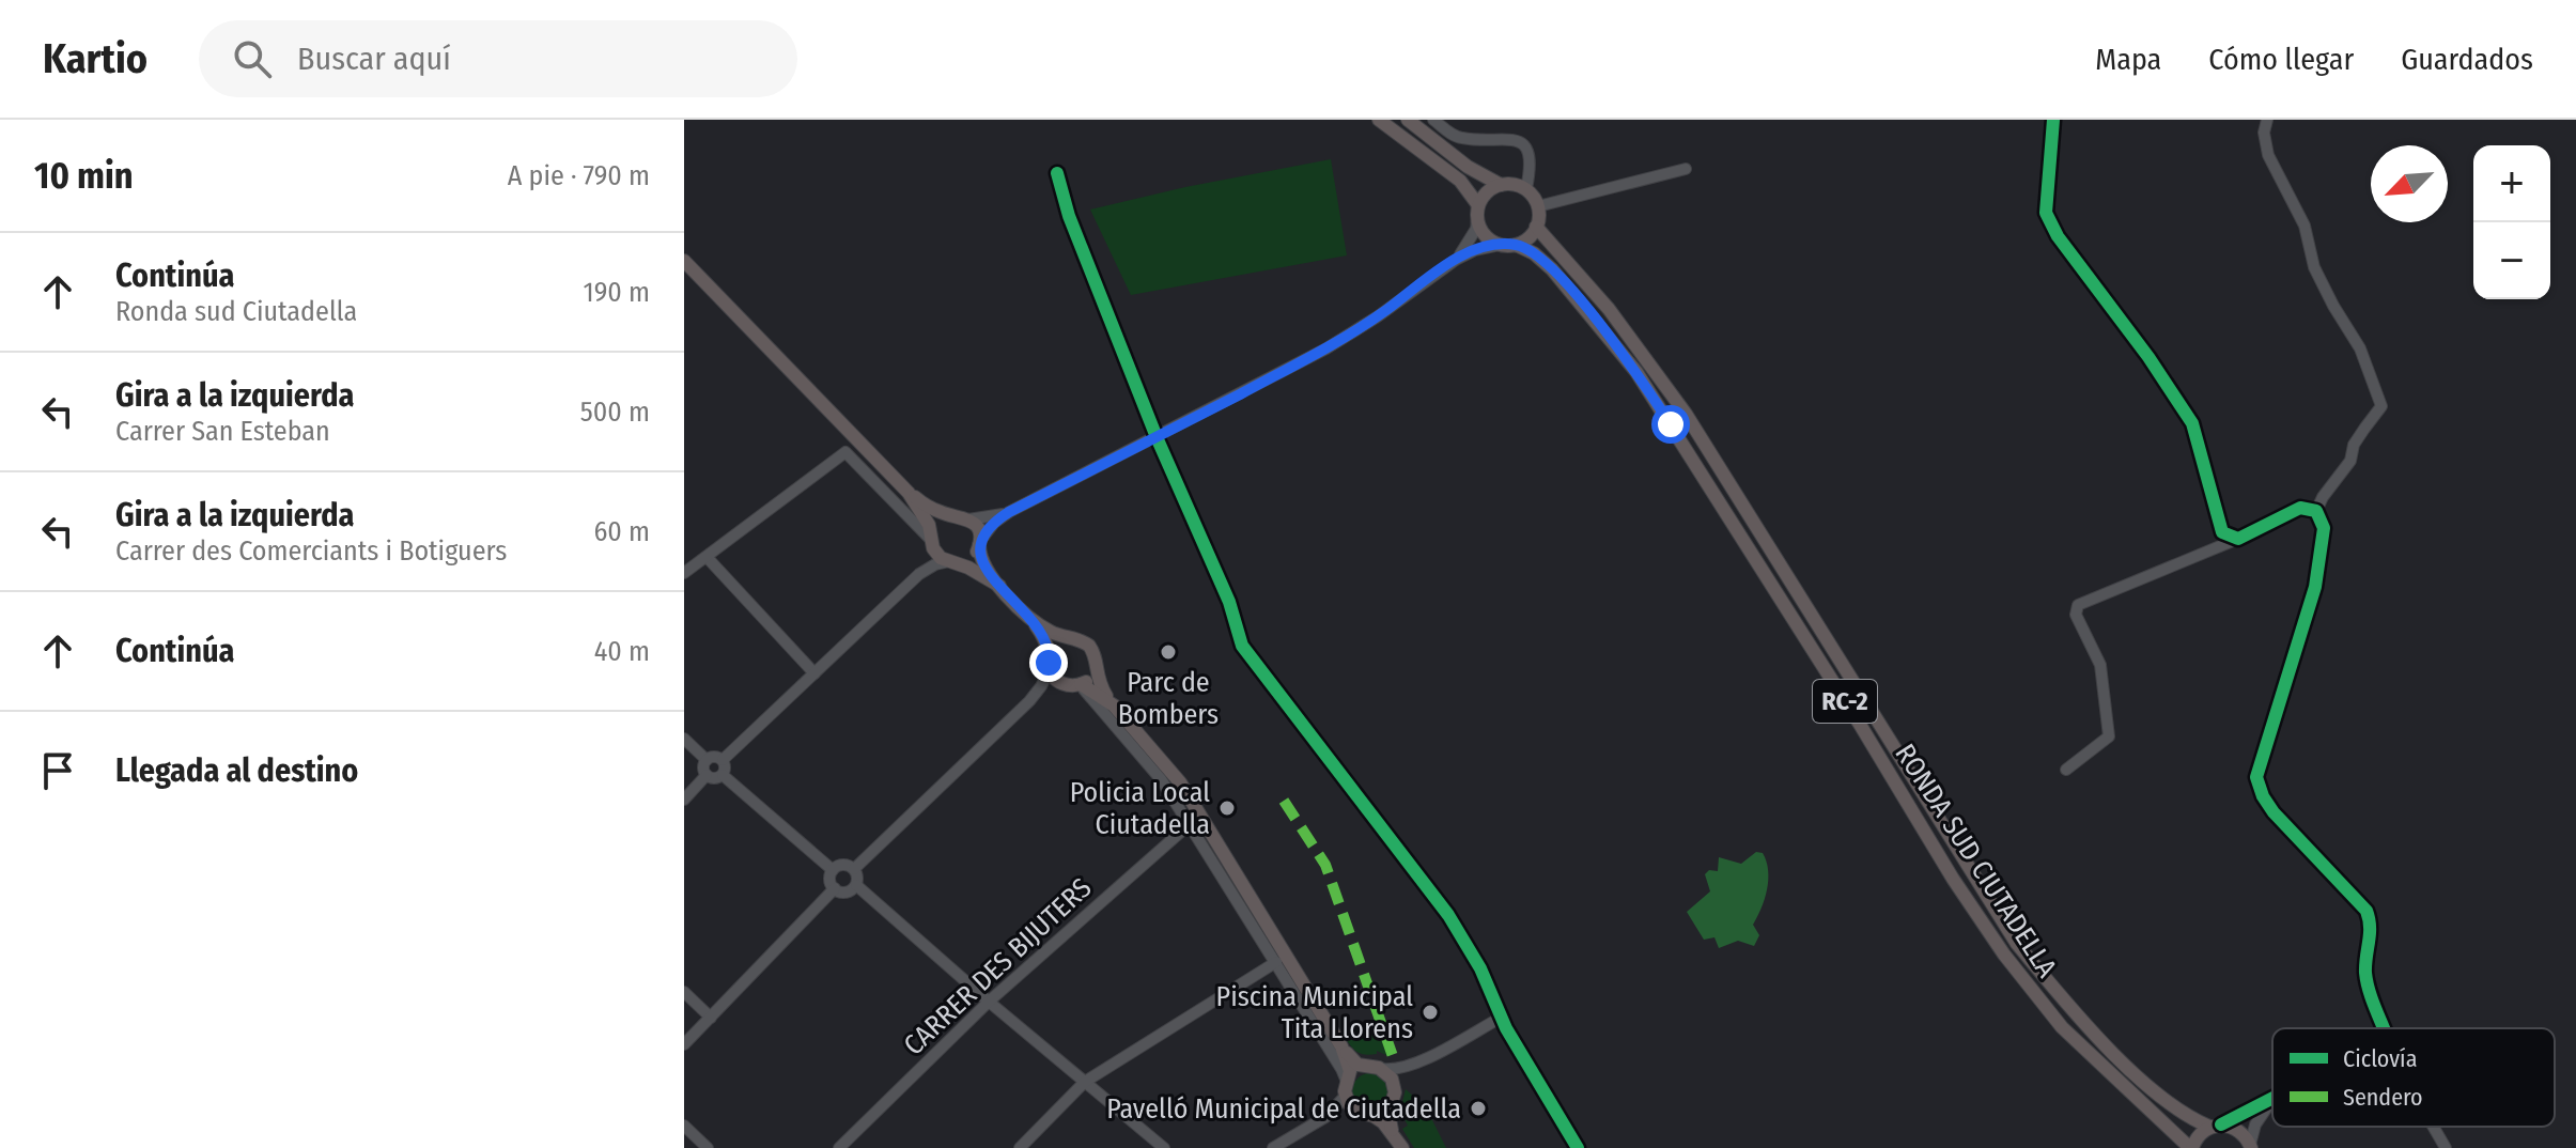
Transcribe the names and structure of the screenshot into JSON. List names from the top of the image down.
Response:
{
  "streets": {
    "main road": ["RC-2", "RONDA SUD CIUTADELLA"],
    "street": ["CARRER DES BIJUTERS"]
  },
  "crossings": [
    ["RC-2", "RONDA SUD CIUTADELLA"]
  ],
  "places": [
    "Parc de Bombers",
    "Policia Local Ciutadella",
    "Piscina Municipal Tita Llorens",
    "Pavelló Municipal de Ciutadella"
  ],
  "legend": ["Ciclovía", "Sendero"],
  "north": "bottom left",
  "page": {
    "header": "Kartio",
    "search": "Buscar aquí",
    "nav": ["Mapa", "Cómo llegar", "Guardados"],
    "heading": ["10 min", "A pie · 790 m"],
    "map_buttons": ["+", "−"],
    "list": [
      ["Continúa", "Ronda sud Ciutadella", "190 m"],
      ["Gira a la izquierda", "Carrer San Esteban", "500 m"],
      ["Gira a la izquierda", "Carrer des Comerciants i Botiguers", "60 m"],
      ["Continúa", "40 m"],
      "Llegada al destino"
    ]
  }
}
